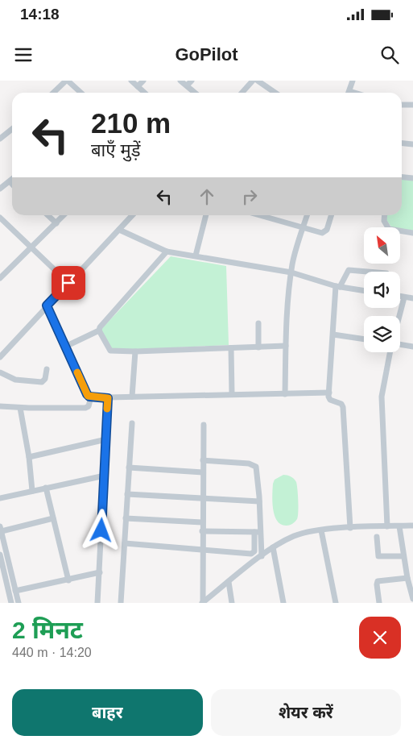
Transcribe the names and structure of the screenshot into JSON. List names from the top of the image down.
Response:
{
  "north": "top left",
  "page": {
    "status": "14:18",
    "header": "GoPilot",
    "turn": ["210 m", "बाएँ मुड़ें"],
    "heading": ["2 मिनट", "440 m · 14:20"],
    "buttons": ["बाहर", "शेयर करें"]
  }
}
